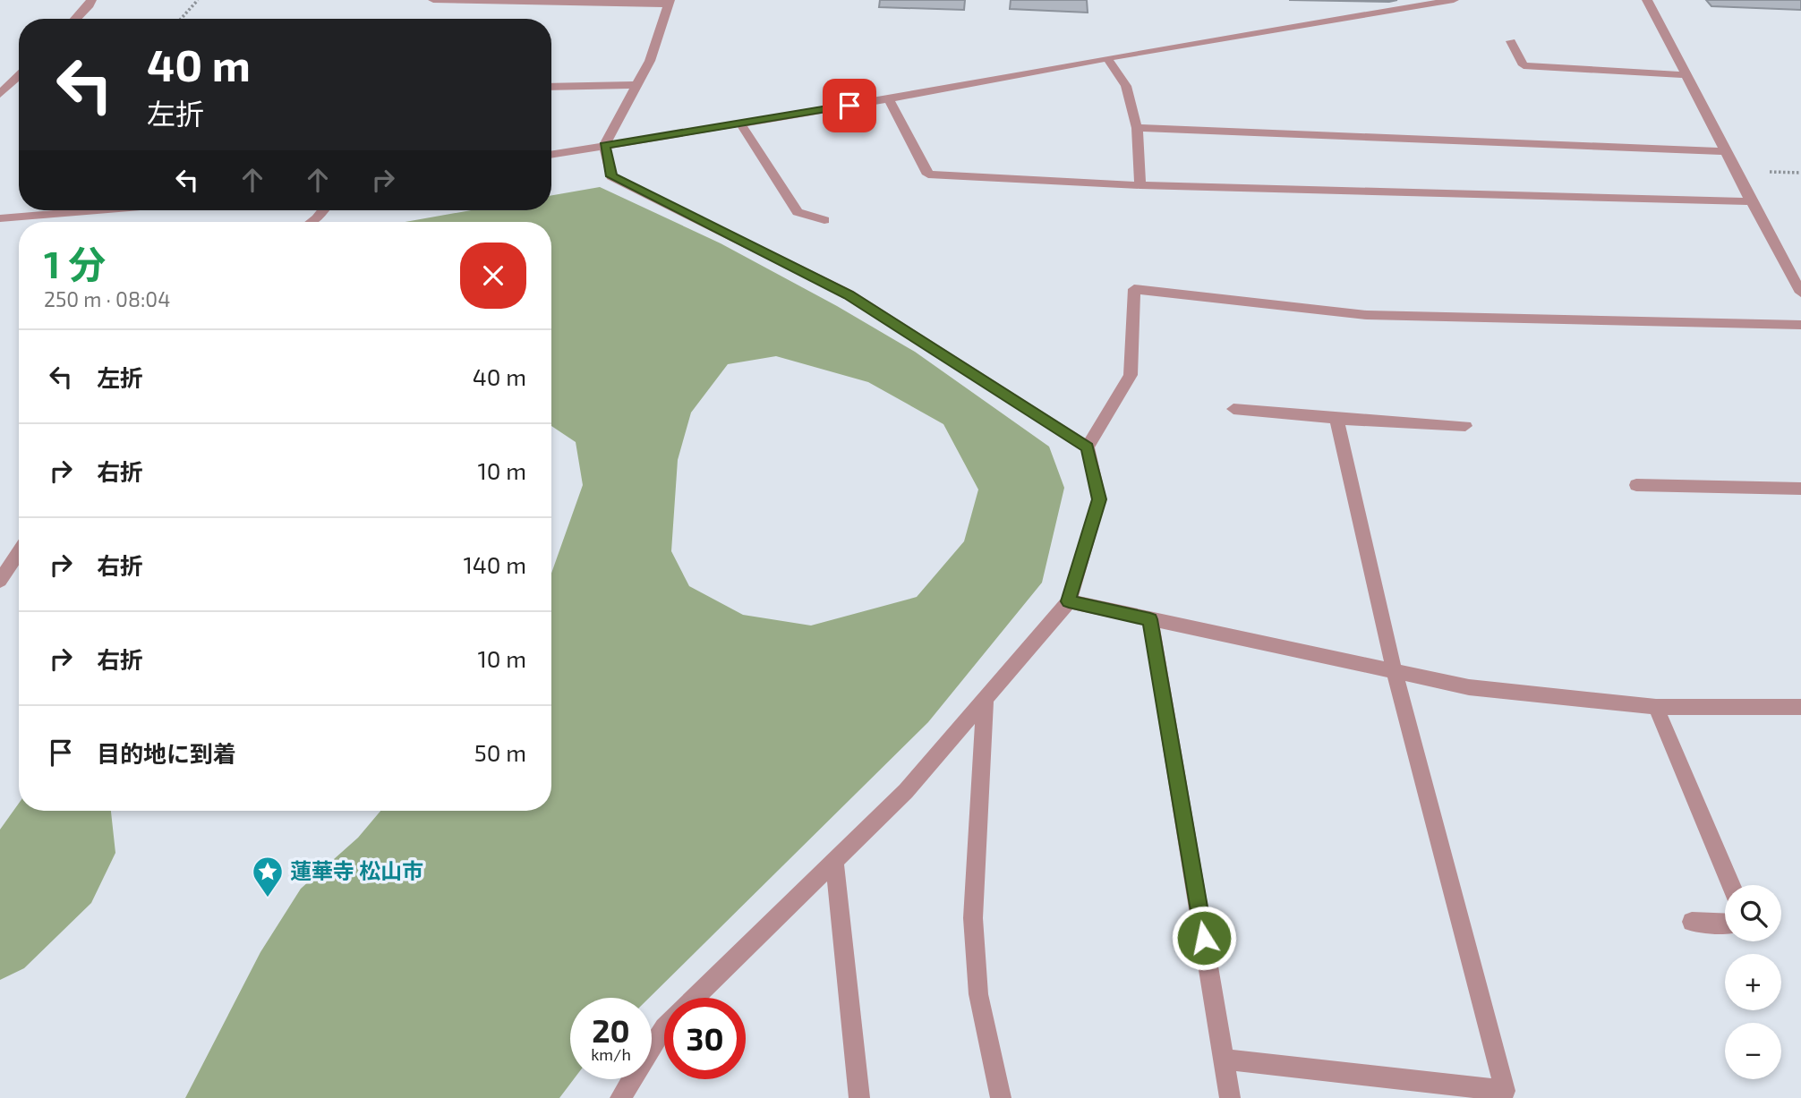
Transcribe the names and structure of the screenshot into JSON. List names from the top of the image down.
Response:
{
  "places": {
    "place": ["蓮華寺 松山市"]
  },
  "page": {
    "turn": ["40 m", "左折"],
    "heading": ["1 分", "250 m · 08:04"],
    "list": [
      {
        "name": "左折",
        "value": "40 m"
      },
      {
        "name": "右折",
        "value": "10 m"
      },
      {
        "name": "右折",
        "value": "140 m"
      },
      {
        "name": "右折",
        "value": "10 m"
      },
      {
        "name": "目的地に到着",
        "value": "50 m"
      }
    ],
    "map_buttons": ["+", "−"],
    "speed": "20 km/h",
    "limit": "30"
  }
}
